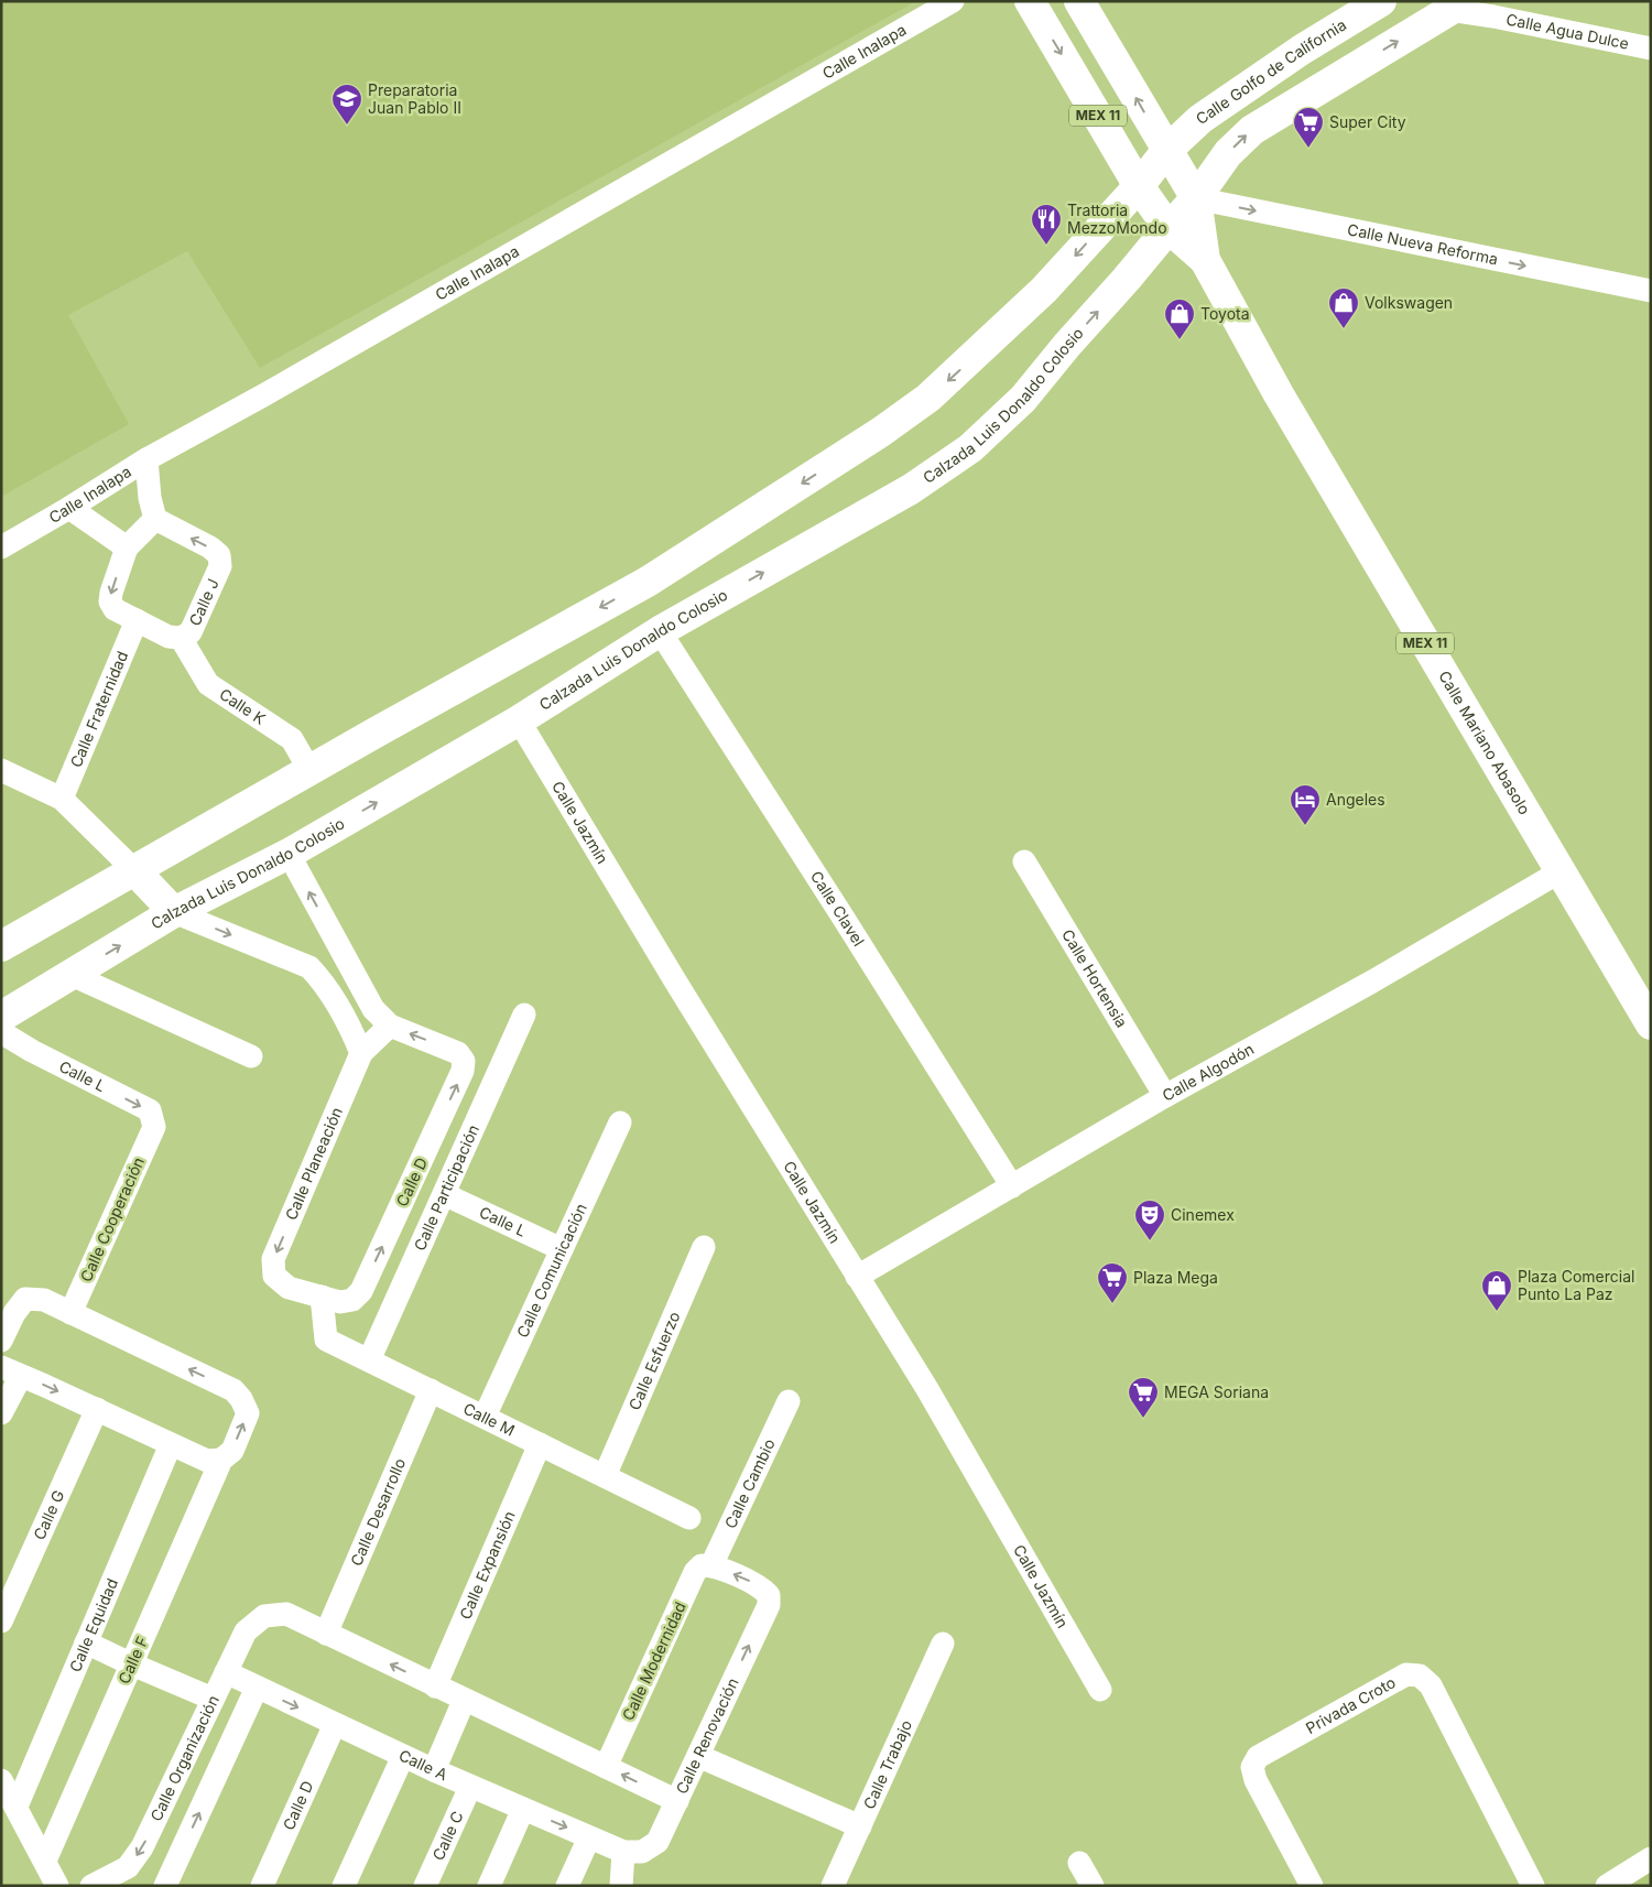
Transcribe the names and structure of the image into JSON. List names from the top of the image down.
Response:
{
  "streets": {
    "main road": [
      "Calle Golfo de California",
      "MEX 11",
      "Calzada Luis Donaldo Colosio",
      "Calle Mariano Abasolo"
    ],
    "street": [
      "Calle Agua Dulce",
      "Calle Inalapa",
      "Calle Nueva Reforma",
      "Calle J",
      "Calle K",
      "Calle Fraternidad",
      "Calle Jazmín",
      "Calle Clavel",
      "Calle Hortensia",
      "Calle Algodón",
      "Calle L",
      "Calle Planeación",
      "Calle D",
      "Calle Participación",
      "Calle Cooperación",
      "Calle Comunicación",
      "Calle Esfuerzo",
      "Calle M",
      "Calle Cambio",
      "Calle Desarrollo",
      "Calle G",
      "Calle Expansión",
      "Calle Equidad",
      "Calle F",
      "Calle Modernidad",
      "Privada Croto",
      "Calle Renovación",
      "Calle Organización",
      "Calle A",
      "Calle Trabajo",
      "Calle C"
    ]
  },
  "crossings": [
    ["Calle Golfo de California", "MEX 11"],
    ["MEX 11", "Calle Nueva Reforma"],
    ["MEX 11", "Calzada Luis Donaldo Colosio"],
    ["MEX 11", "Calle Mariano Abasolo"],
    ["Calle Nueva Reforma", "Calzada Luis Donaldo Colosio"],
    ["Calzada Luis Donaldo Colosio", "Calle Jazmín"],
    ["Calzada Luis Donaldo Colosio", "Calle Clavel"],
    ["Calle J", "Calle K"],
    ["Calle J", "Calle Fraternidad"],
    ["Calle K", "Calle Fraternidad"],
    ["Calle Mariano Abasolo", "Calle Algodón"],
    ["Calle Jazmín", "Calle Algodón"],
    ["Calle Clavel", "Calle Algodón"],
    ["Calle Hortensia", "Calle Algodón"],
    ["Calle L", "Calle Participación"],
    ["Calle L", "Calle Cooperación"],
    ["Calle L", "Calle Comunicación"],
    ["Calle Planeación", "Calle D"],
    ["Calle Planeación", "Calle M"],
    ["Calle D", "Calle M"],
    ["Calle D", "Calle A"],
    ["Calle Participación", "Calle M"],
    ["Calle Cooperación", "Calle F"],
    ["Calle Comunicación", "Calle M"],
    ["Calle Esfuerzo", "Calle M"],
    ["Calle M", "Calle Desarrollo"],
    ["Calle M", "Calle Expansión"],
    ["Calle Cambio", "Calle Modernidad"],
    ["Calle Cambio", "Calle Renovación"],
    ["Calle Desarrollo", "Calle Organización"],
    ["Calle Modernidad", "Calle Renovación"],
    ["Calle Renovación", "Calle A"],
    ["Calle Organización", "Calle A"],
    ["Calle A", "Calle C"]
  ],
  "one_way": ["Calle Nueva Reforma", "Calle Planeación"],
  "places": {
    "school or university": ["Preparatoria Juan Pablo II"],
    "supermarket": ["Super City", "Plaza Mega", "MEGA Soriana"],
    "restaurant": ["Trattoria MezzoMondo"],
    "shop": ["Volkswagen", "Toyota", "Plaza Comercial Punto La Paz"],
    "hotel": ["Angeles"],
    "theatre": ["Cinemex"]
  }
}
